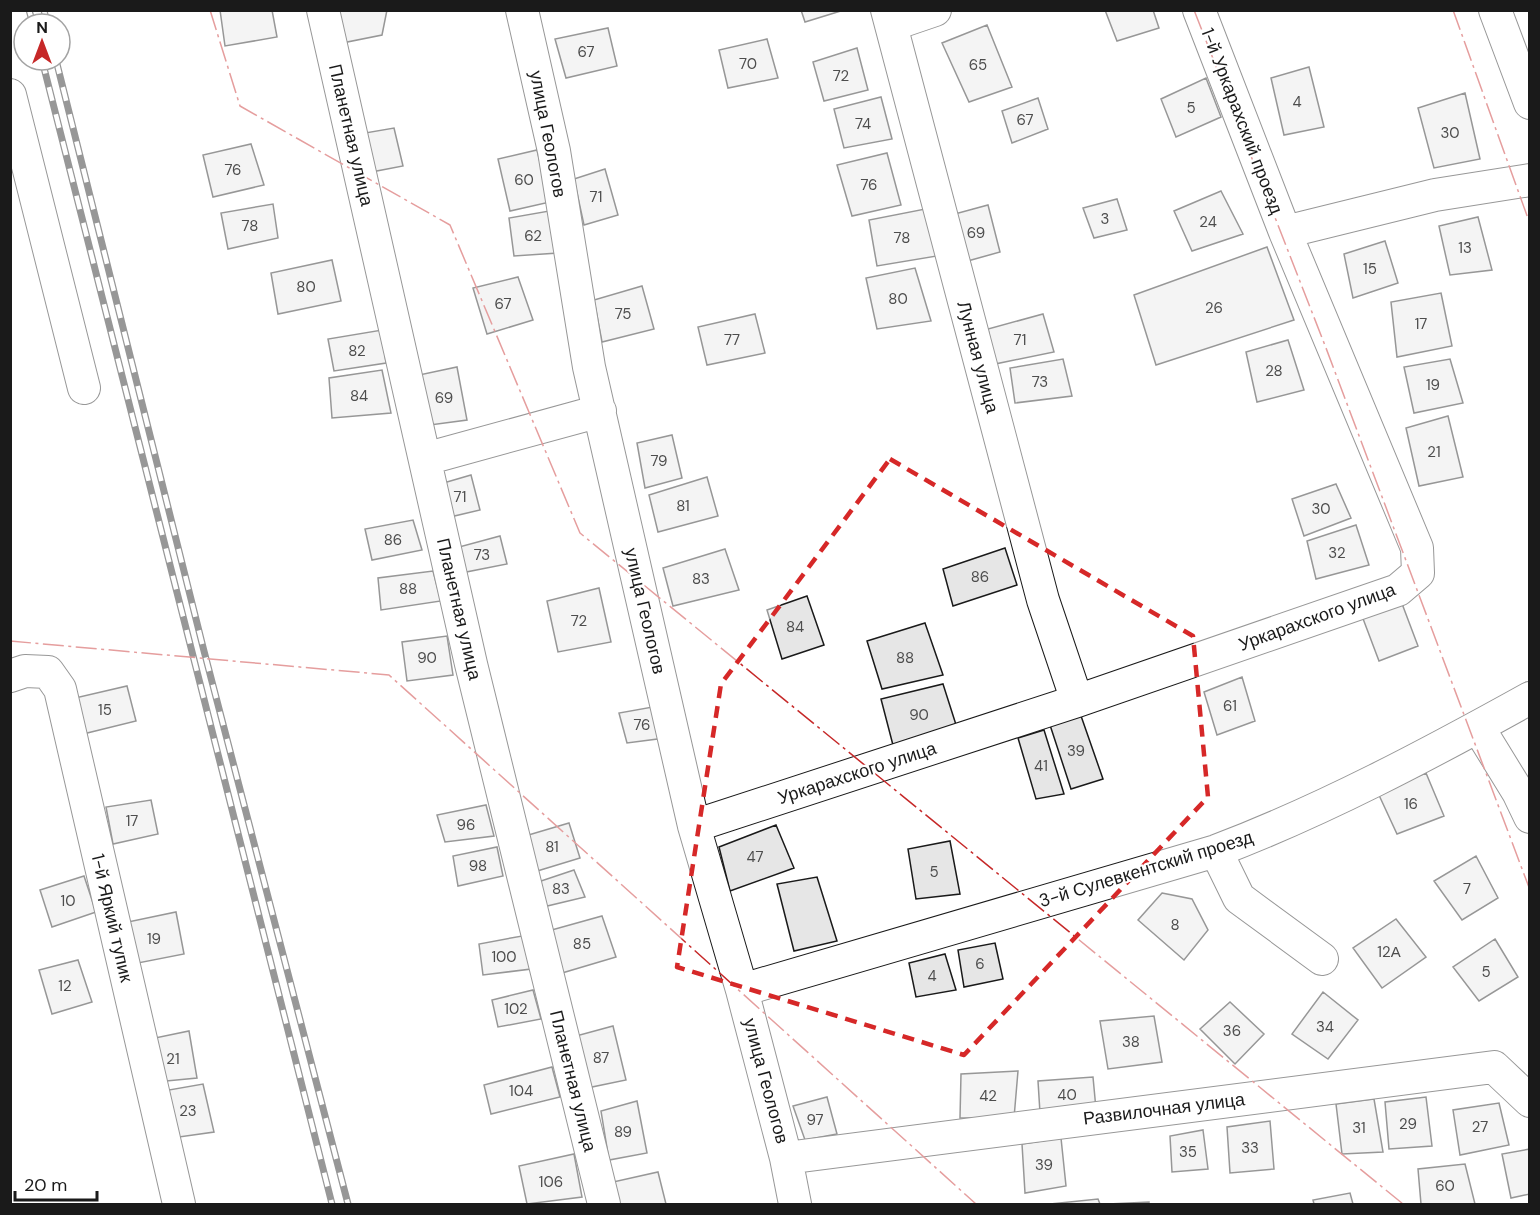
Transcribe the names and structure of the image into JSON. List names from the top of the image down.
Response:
{
  "streets": {
    "street": [
      "1-й Уркарахский проезд",
      "улица Геологов",
      "Планетная улица",
      "Лунная улица",
      "Уркарахского улица",
      "3-й Сулевкентский проезд",
      "1-й Яркий тупик",
      "Развилочная улица"
    ]
  },
  "crossings": [
    ["1-й Уркарахский проезд", "Уркарахского улица"],
    ["улица Геологов", "Уркарахского улица"],
    ["улица Геологов", "3-й Сулевкентский проезд"],
    ["улица Геологов", "Развилочная улица"],
    ["Лунная улица", "Уркарахского улица"]
  ],
  "house_numbers": [
    "67",
    "70",
    "65",
    "72",
    "4",
    "5",
    "67",
    "74",
    "30",
    "76",
    "60",
    "76",
    "71",
    "3",
    "24",
    "78",
    "69",
    "62",
    "78",
    "13",
    "15",
    "80",
    "80",
    "67",
    "26",
    "75",
    "17",
    "77",
    "71",
    "82",
    "28",
    "73",
    "19",
    "84",
    "69",
    "21",
    "79",
    "71",
    "81",
    "30",
    "86",
    "32",
    "73",
    "86",
    "83",
    "88",
    "72",
    "84",
    "90",
    "88",
    "61",
    "15",
    "90",
    "76",
    "39",
    "41",
    "16",
    "17",
    "96",
    "81",
    "47",
    "98",
    "5",
    "83",
    "7",
    "10",
    "8",
    "19",
    "85",
    "12А",
    "100",
    "6",
    "5",
    "4",
    "12",
    "102",
    "34",
    "36",
    "38",
    "87",
    "21",
    "104",
    "40",
    "42",
    "23",
    "97",
    "29",
    "27",
    "31",
    "89",
    "33",
    "35",
    "39",
    "106",
    "60"
  ],
  "scale_bar": "20 m",
  "north": "top"
}
